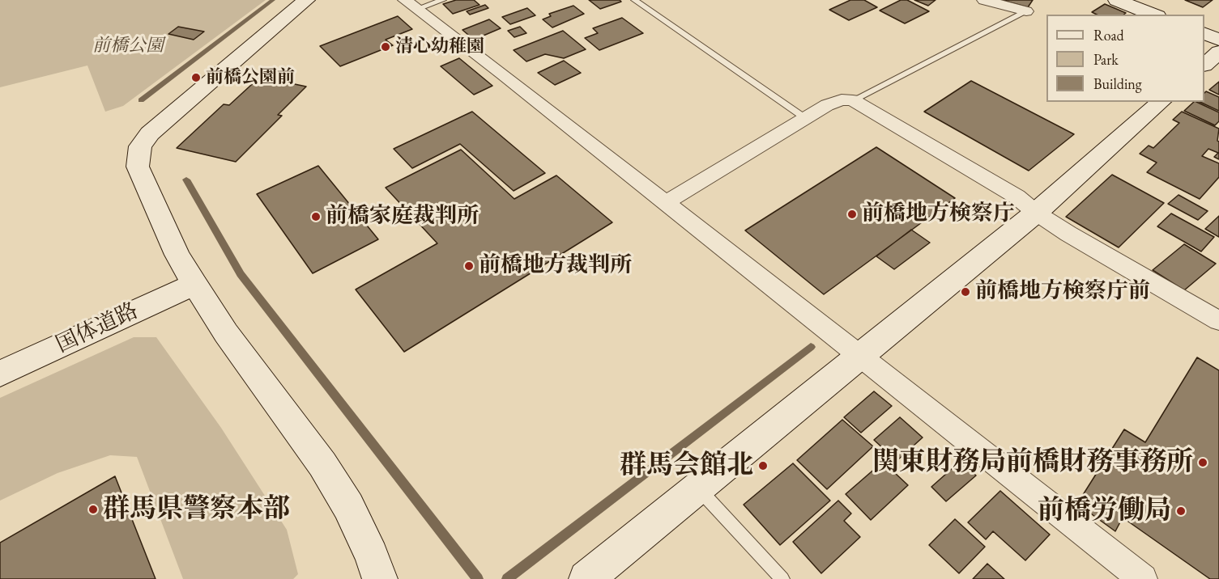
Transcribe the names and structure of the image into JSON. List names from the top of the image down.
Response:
{
  "streets": {
    "street": ["国体道路"]
  },
  "parks": ["前橋公園"],
  "places": [
    "清心幼稚園",
    "前橋公園前",
    "前橋地方検察庁",
    "前橋家庭裁判所",
    "前橋地方裁判所",
    "前橋地方検察庁前",
    "関東財務局前橋財務事務所",
    "群馬会館北",
    "群馬県警察本部",
    "前橋労働局"
  ],
  "legend": ["Road", "Park", "Building"]
}
